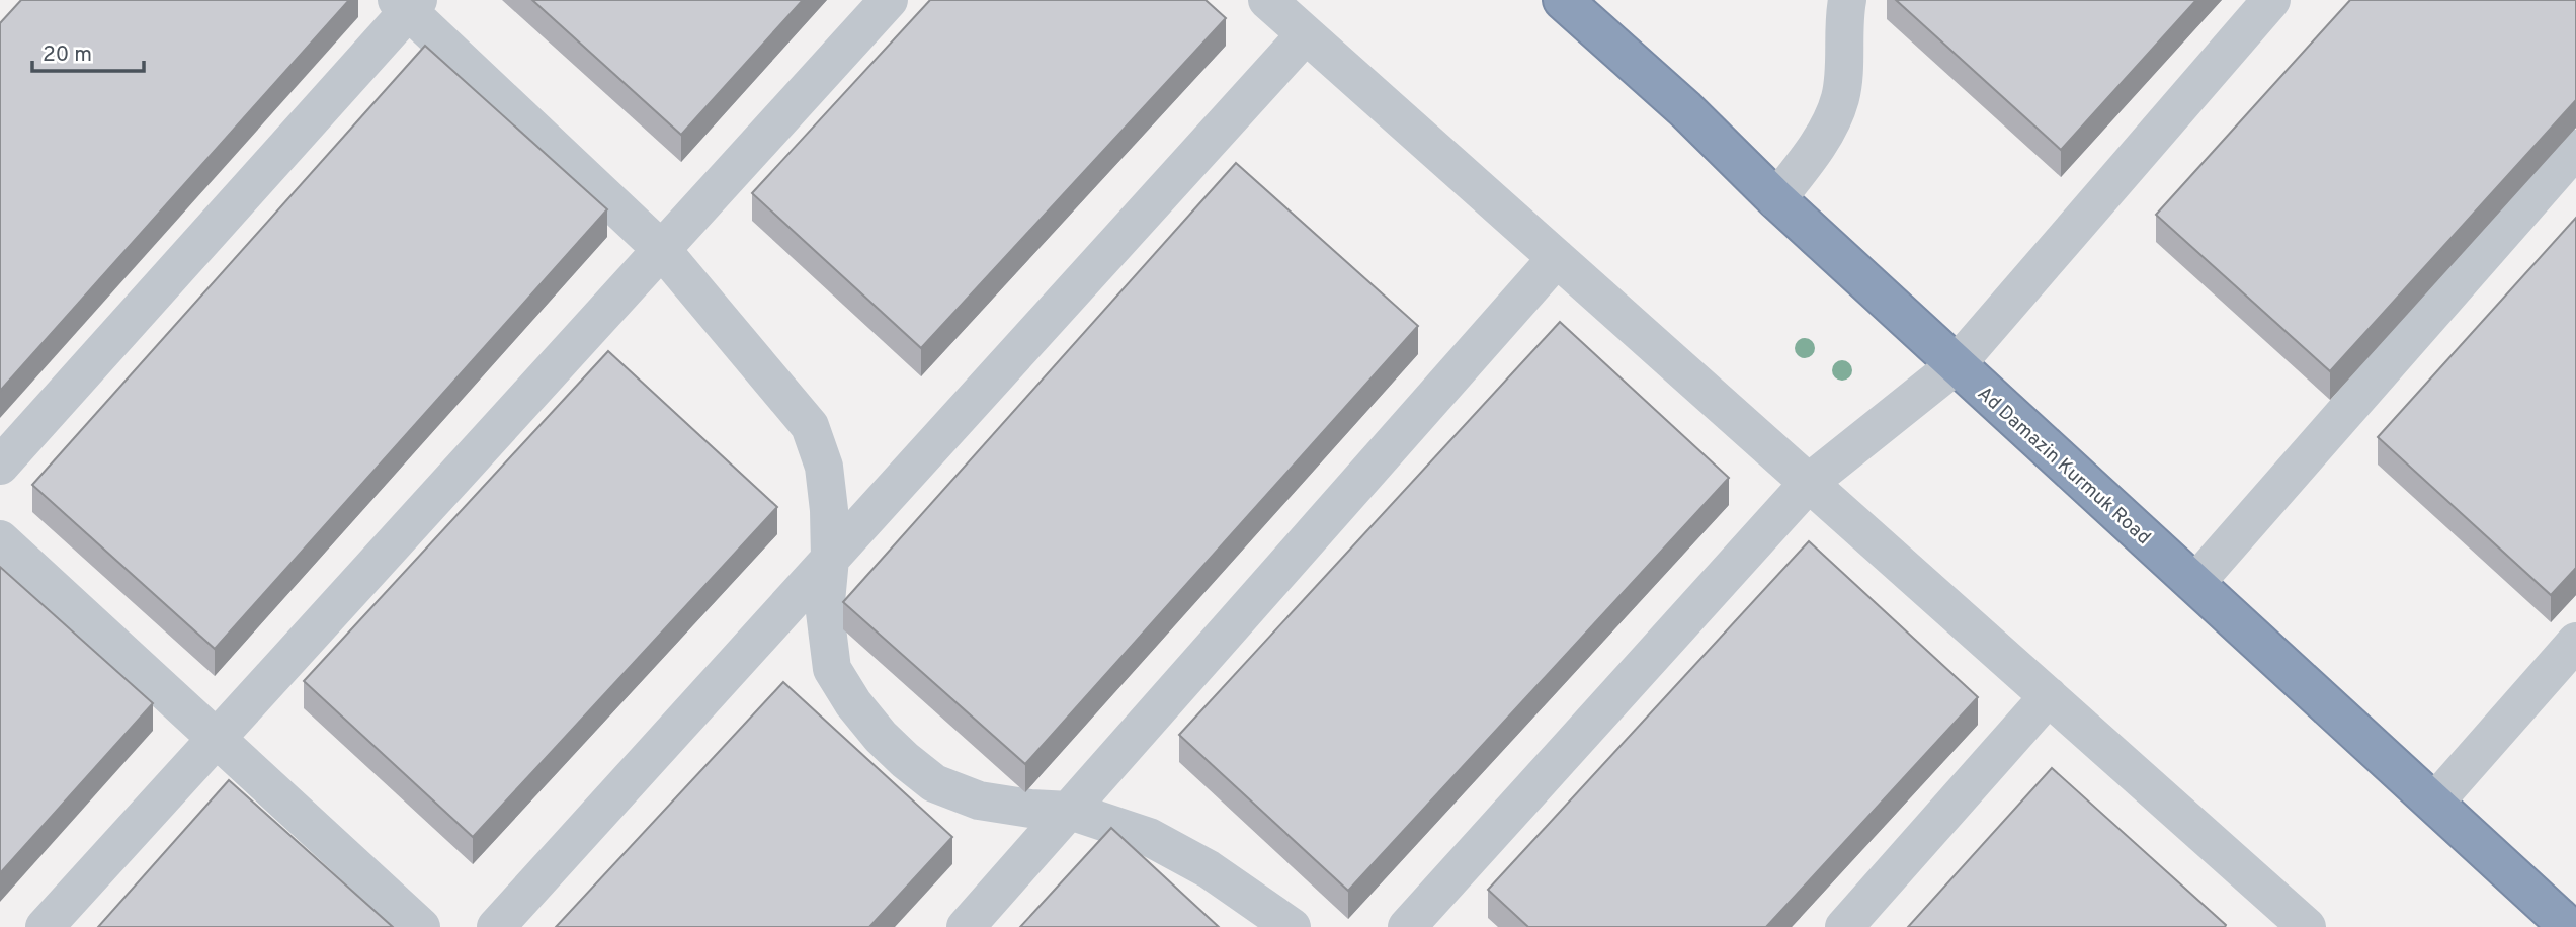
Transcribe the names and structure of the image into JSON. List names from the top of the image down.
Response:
{
  "streets": {
    "highway": ["Ad Damazin Kurmuk Road"]
  },
  "scale_bar": "20 m"
}
